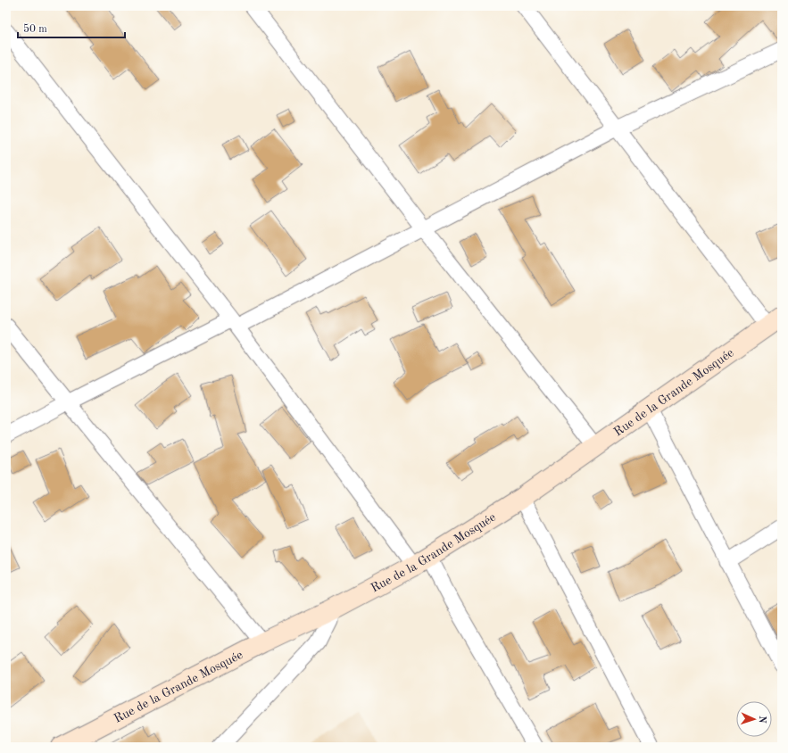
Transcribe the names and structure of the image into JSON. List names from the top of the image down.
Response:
{
  "streets": {
    "street": ["Rue de la Grande Mosquée"]
  },
  "scale_bar": "50 m",
  "north": "right"
}
